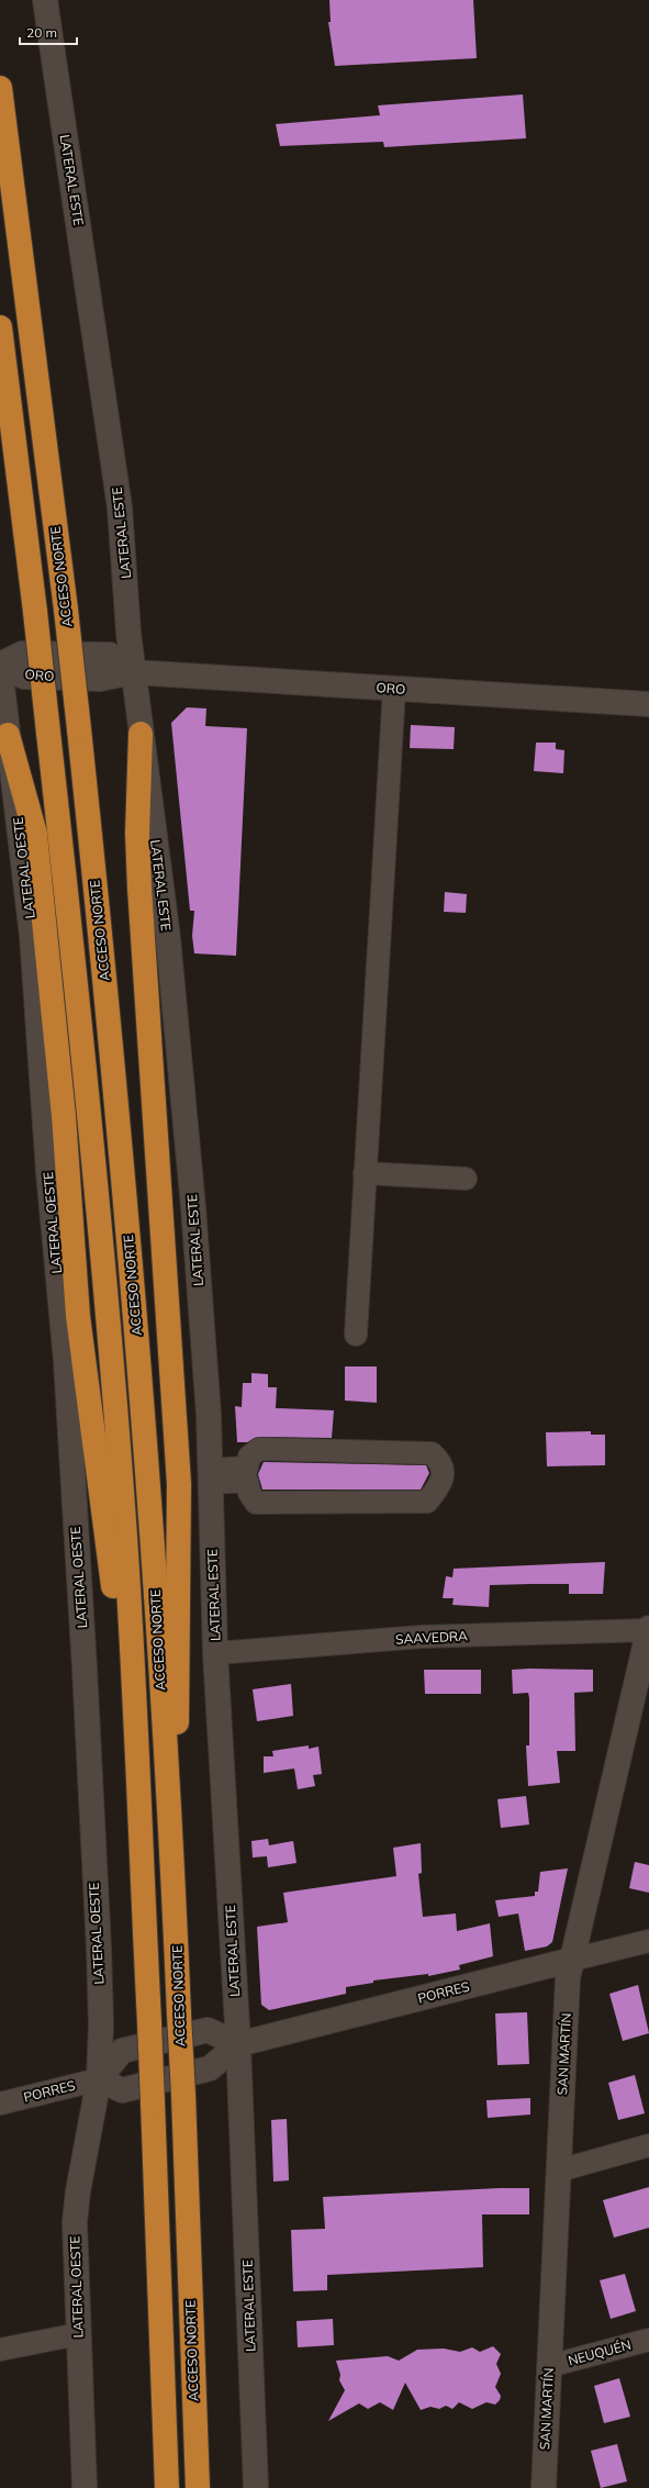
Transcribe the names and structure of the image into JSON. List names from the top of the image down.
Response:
{
  "streets": {
    "highway": ["ACCESO NORTE"],
    "street": [
      "LATERAL ESTE",
      "ORO",
      "LATERAL OESTE",
      "SAAVEDRA",
      "PORRES",
      "SAN MARTÍN",
      "NEUQUÉN"
    ]
  },
  "crossings": [
    ["LATERAL ESTE", "ORO"],
    ["LATERAL ESTE", "SAAVEDRA"],
    ["LATERAL ESTE", "PORRES"],
    ["ORO", "LATERAL OESTE"],
    ["LATERAL OESTE", "PORRES"],
    ["SAAVEDRA", "SAN MARTÍN"],
    ["PORRES", "SAN MARTÍN"],
    ["SAN MARTÍN", "NEUQUÉN"]
  ],
  "scale_bar": "20 m"
}
